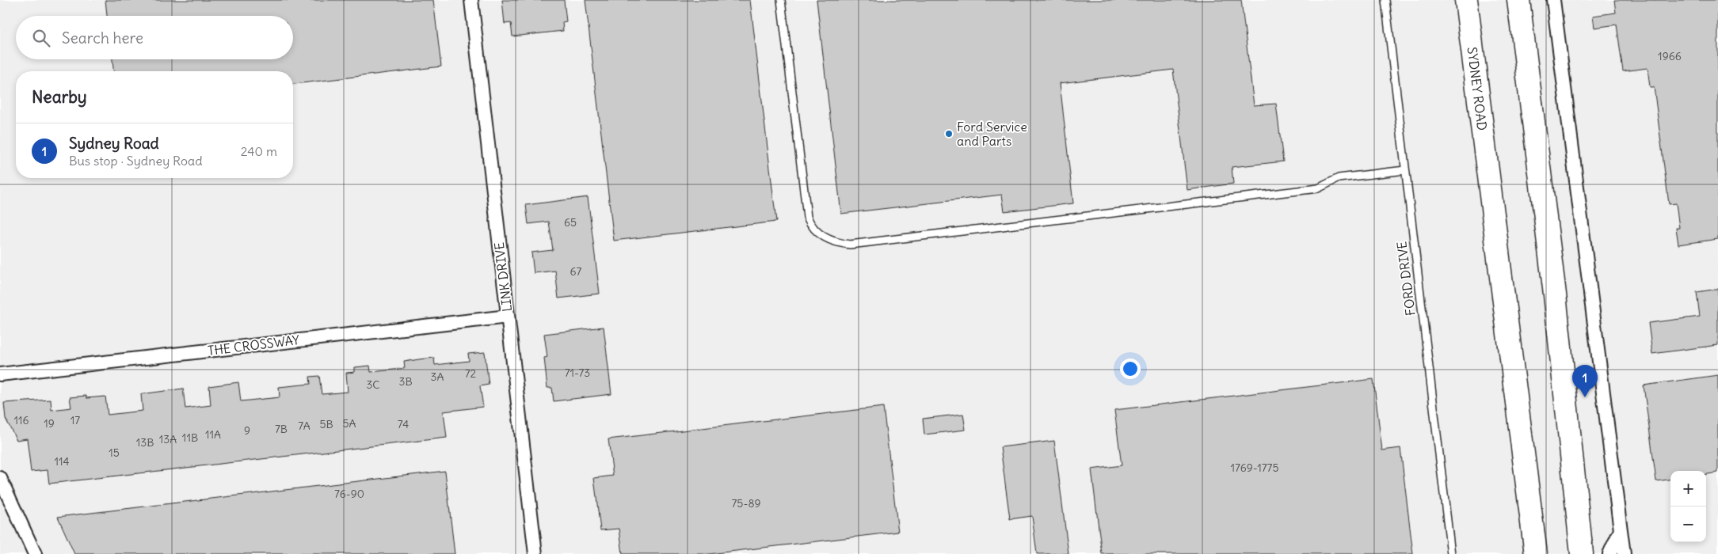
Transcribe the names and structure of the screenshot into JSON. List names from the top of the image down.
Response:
{
  "streets": {
    "highway": ["SYDNEY ROAD"],
    "street": ["LINK DRIVE", "THE CROSSWAY"],
    "lane": ["FORD DRIVE"]
  },
  "crossings": [
    ["LINK DRIVE", "THE CROSSWAY"]
  ],
  "places": ["Ford Service and Parts"],
  "house_numbers": [
    "1966",
    "65",
    "67",
    "71-73",
    "72",
    "3A",
    "3B",
    "3C",
    "116",
    "17",
    "19",
    "5A",
    "5B",
    "74",
    "7A",
    "7B",
    "9",
    "11A",
    "11B",
    "13A",
    "13B",
    "15",
    "114",
    "1769-1775",
    "76-90",
    "75-89"
  ],
  "page": {
    "search": "Search here",
    "heading": "Nearby",
    "list": [
      {
        "mark": "1",
        "name": "Sydney Road",
        "note": "Bus stop · Sydney Road",
        "value": "240 m"
      }
    ],
    "pins": "1",
    "map_buttons": ["+", "−"]
  }
}
